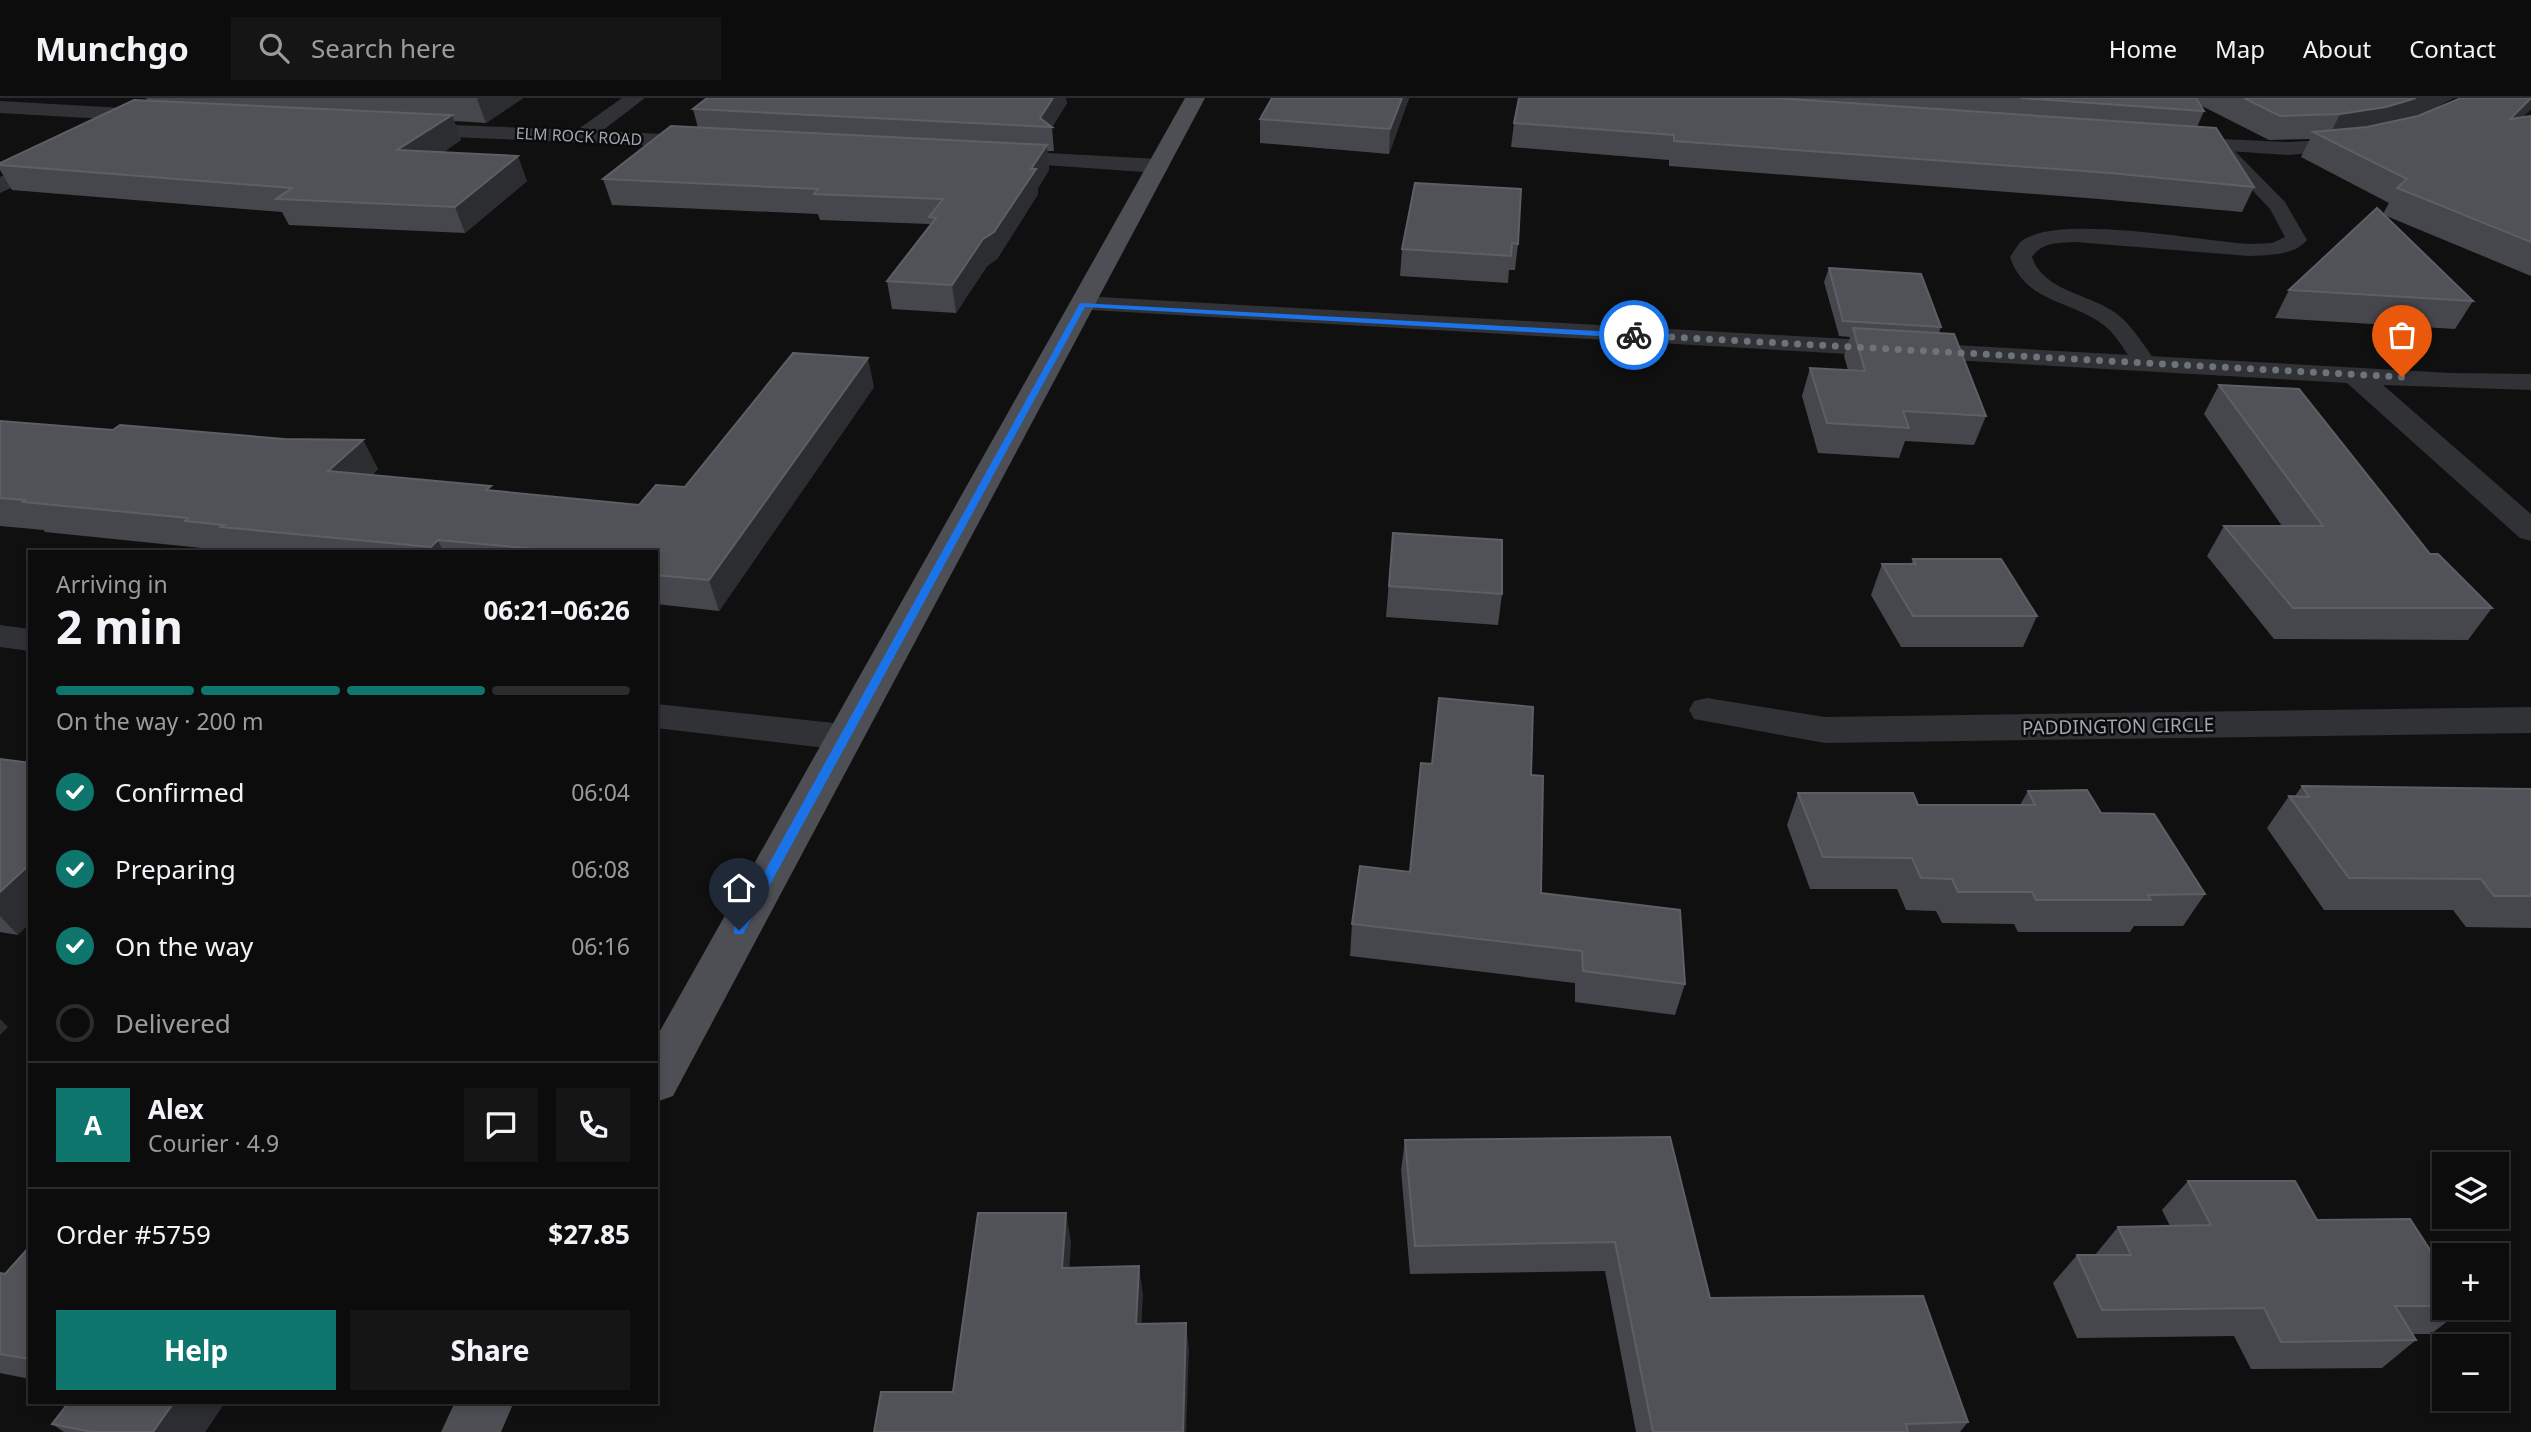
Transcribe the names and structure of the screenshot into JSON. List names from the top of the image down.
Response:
{
  "streets": {
    "street": ["ELM ROCK ROAD", "PADDINGTON CIRCLE"]
  },
  "page": {
    "header": "Munchgo",
    "search": "Search here",
    "nav": [
      "Home",
      "Map",
      "About",
      "Contact"
    ],
    "heading": ["2 min", "Arriving in", "06:21–06:26"],
    "panel": [
      "Alex",
      "Courier · 4.9",
      "Order #5759",
      "$27.85"
    ],
    "bar": "On the way · 200 m",
    "list": [
      ["Confirmed", "06:04"],
      ["Preparing", "06:08"],
      ["On the way", "06:16"],
      "Delivered"
    ],
    "round": "A",
    "map_buttons": ["+", "−"],
    "buttons": ["Help", "Share"]
  }
}
